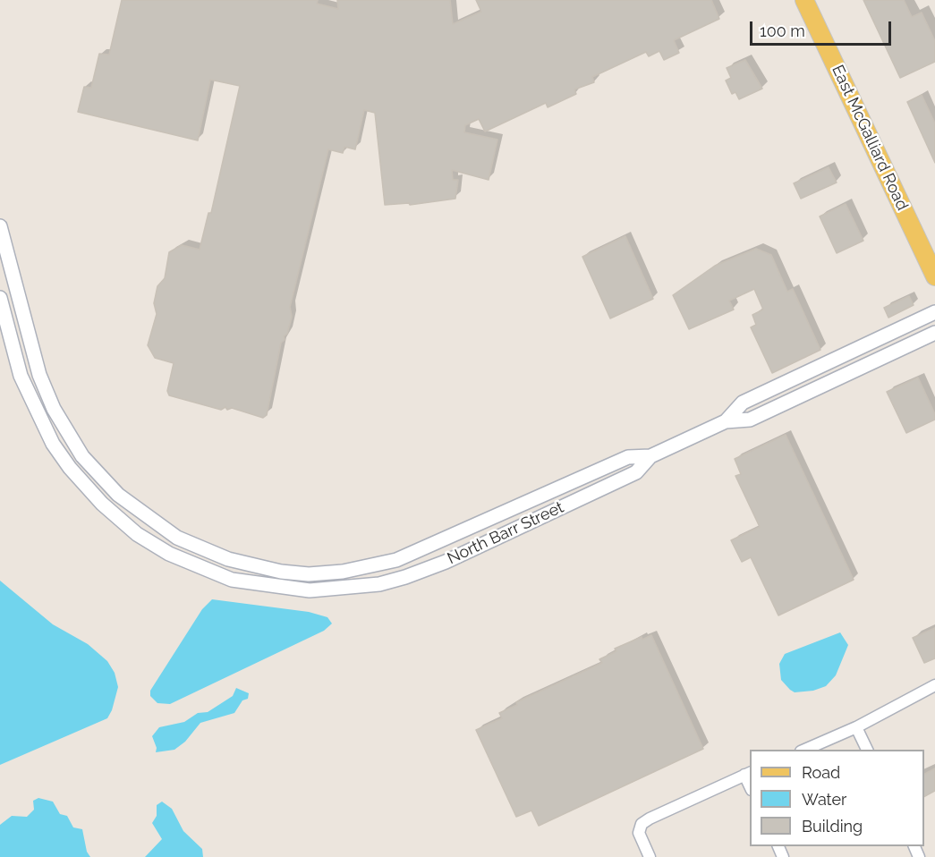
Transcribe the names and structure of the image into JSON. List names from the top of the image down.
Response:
{
  "streets": {
    "main road": ["East McGalliard Road"],
    "street": ["North Barr Street"]
  },
  "legend": ["Road", "Water", "Building"],
  "scale_bar": "100 m"
}
